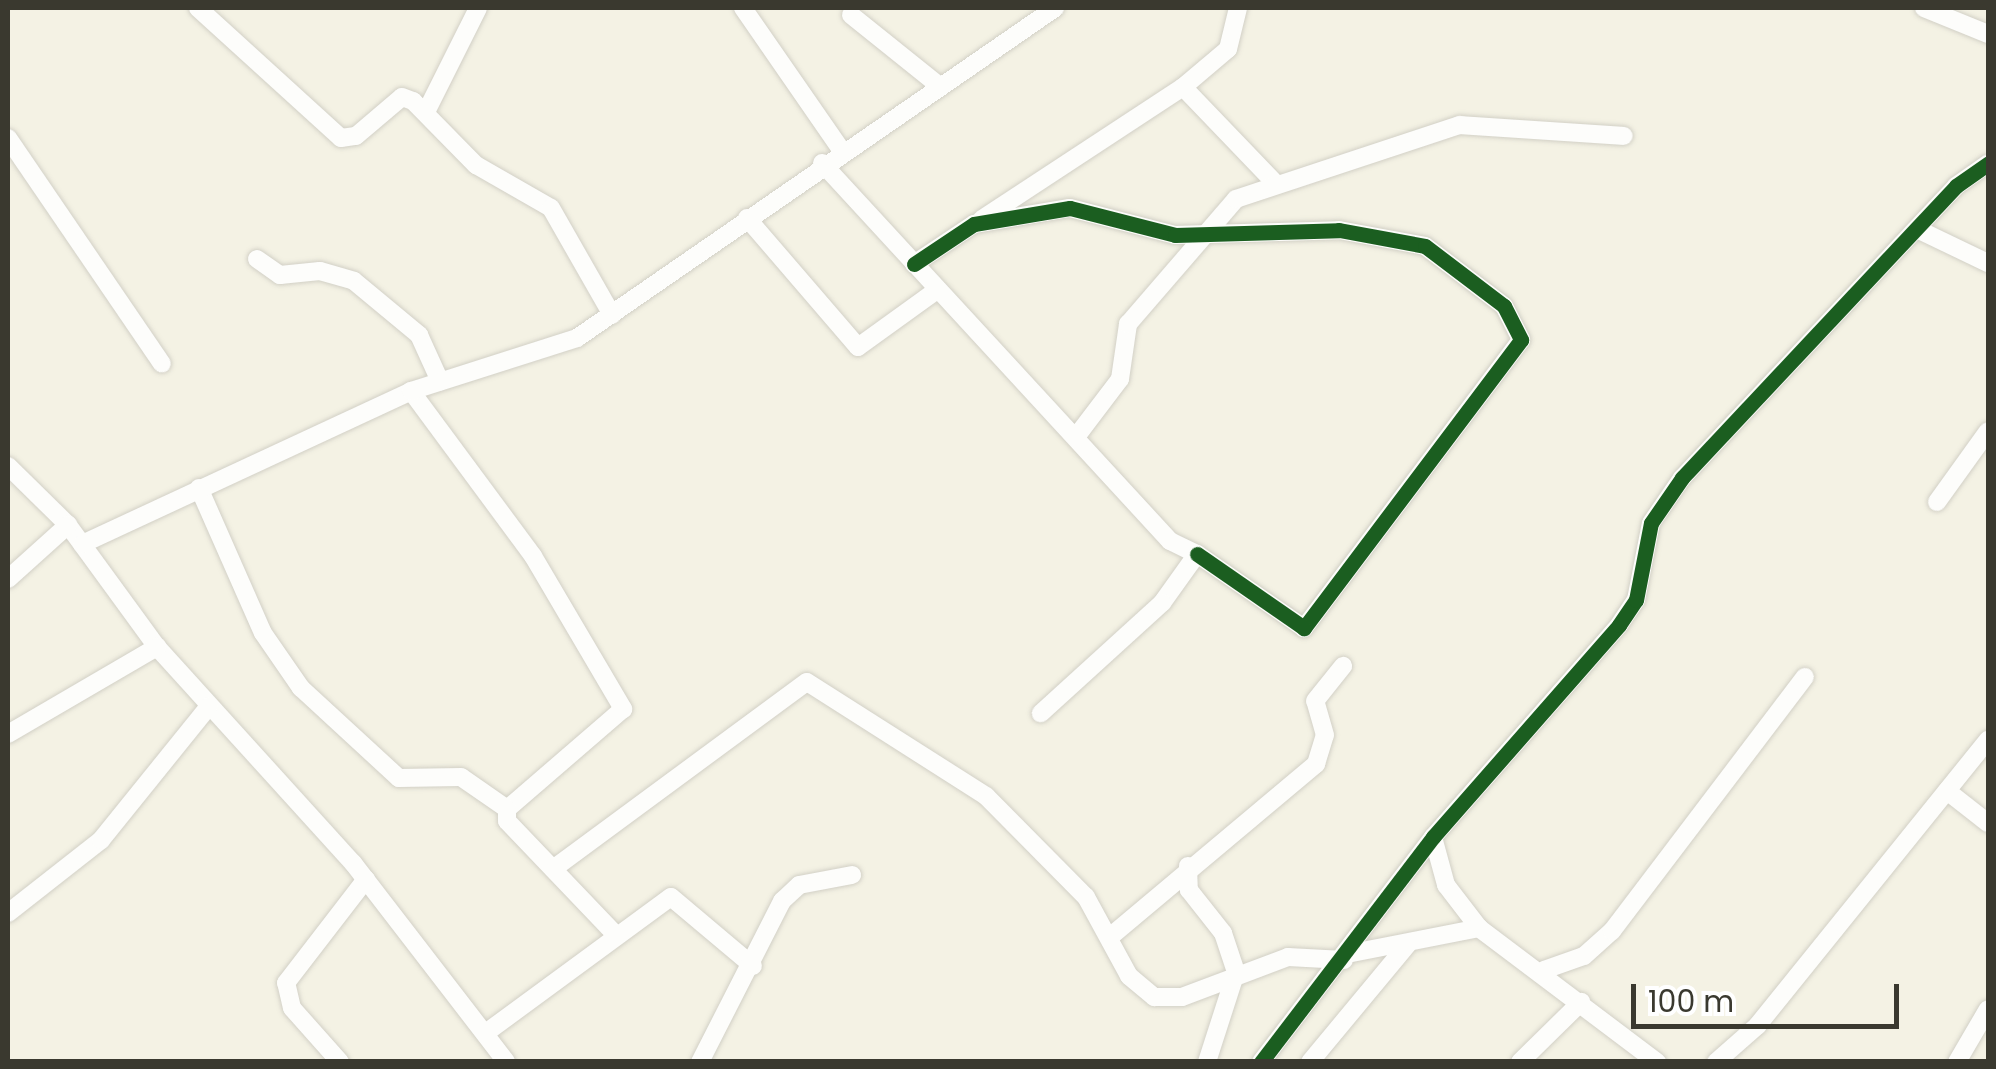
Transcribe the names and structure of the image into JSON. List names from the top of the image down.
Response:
{
  "scale_bar": "100 m"
}
